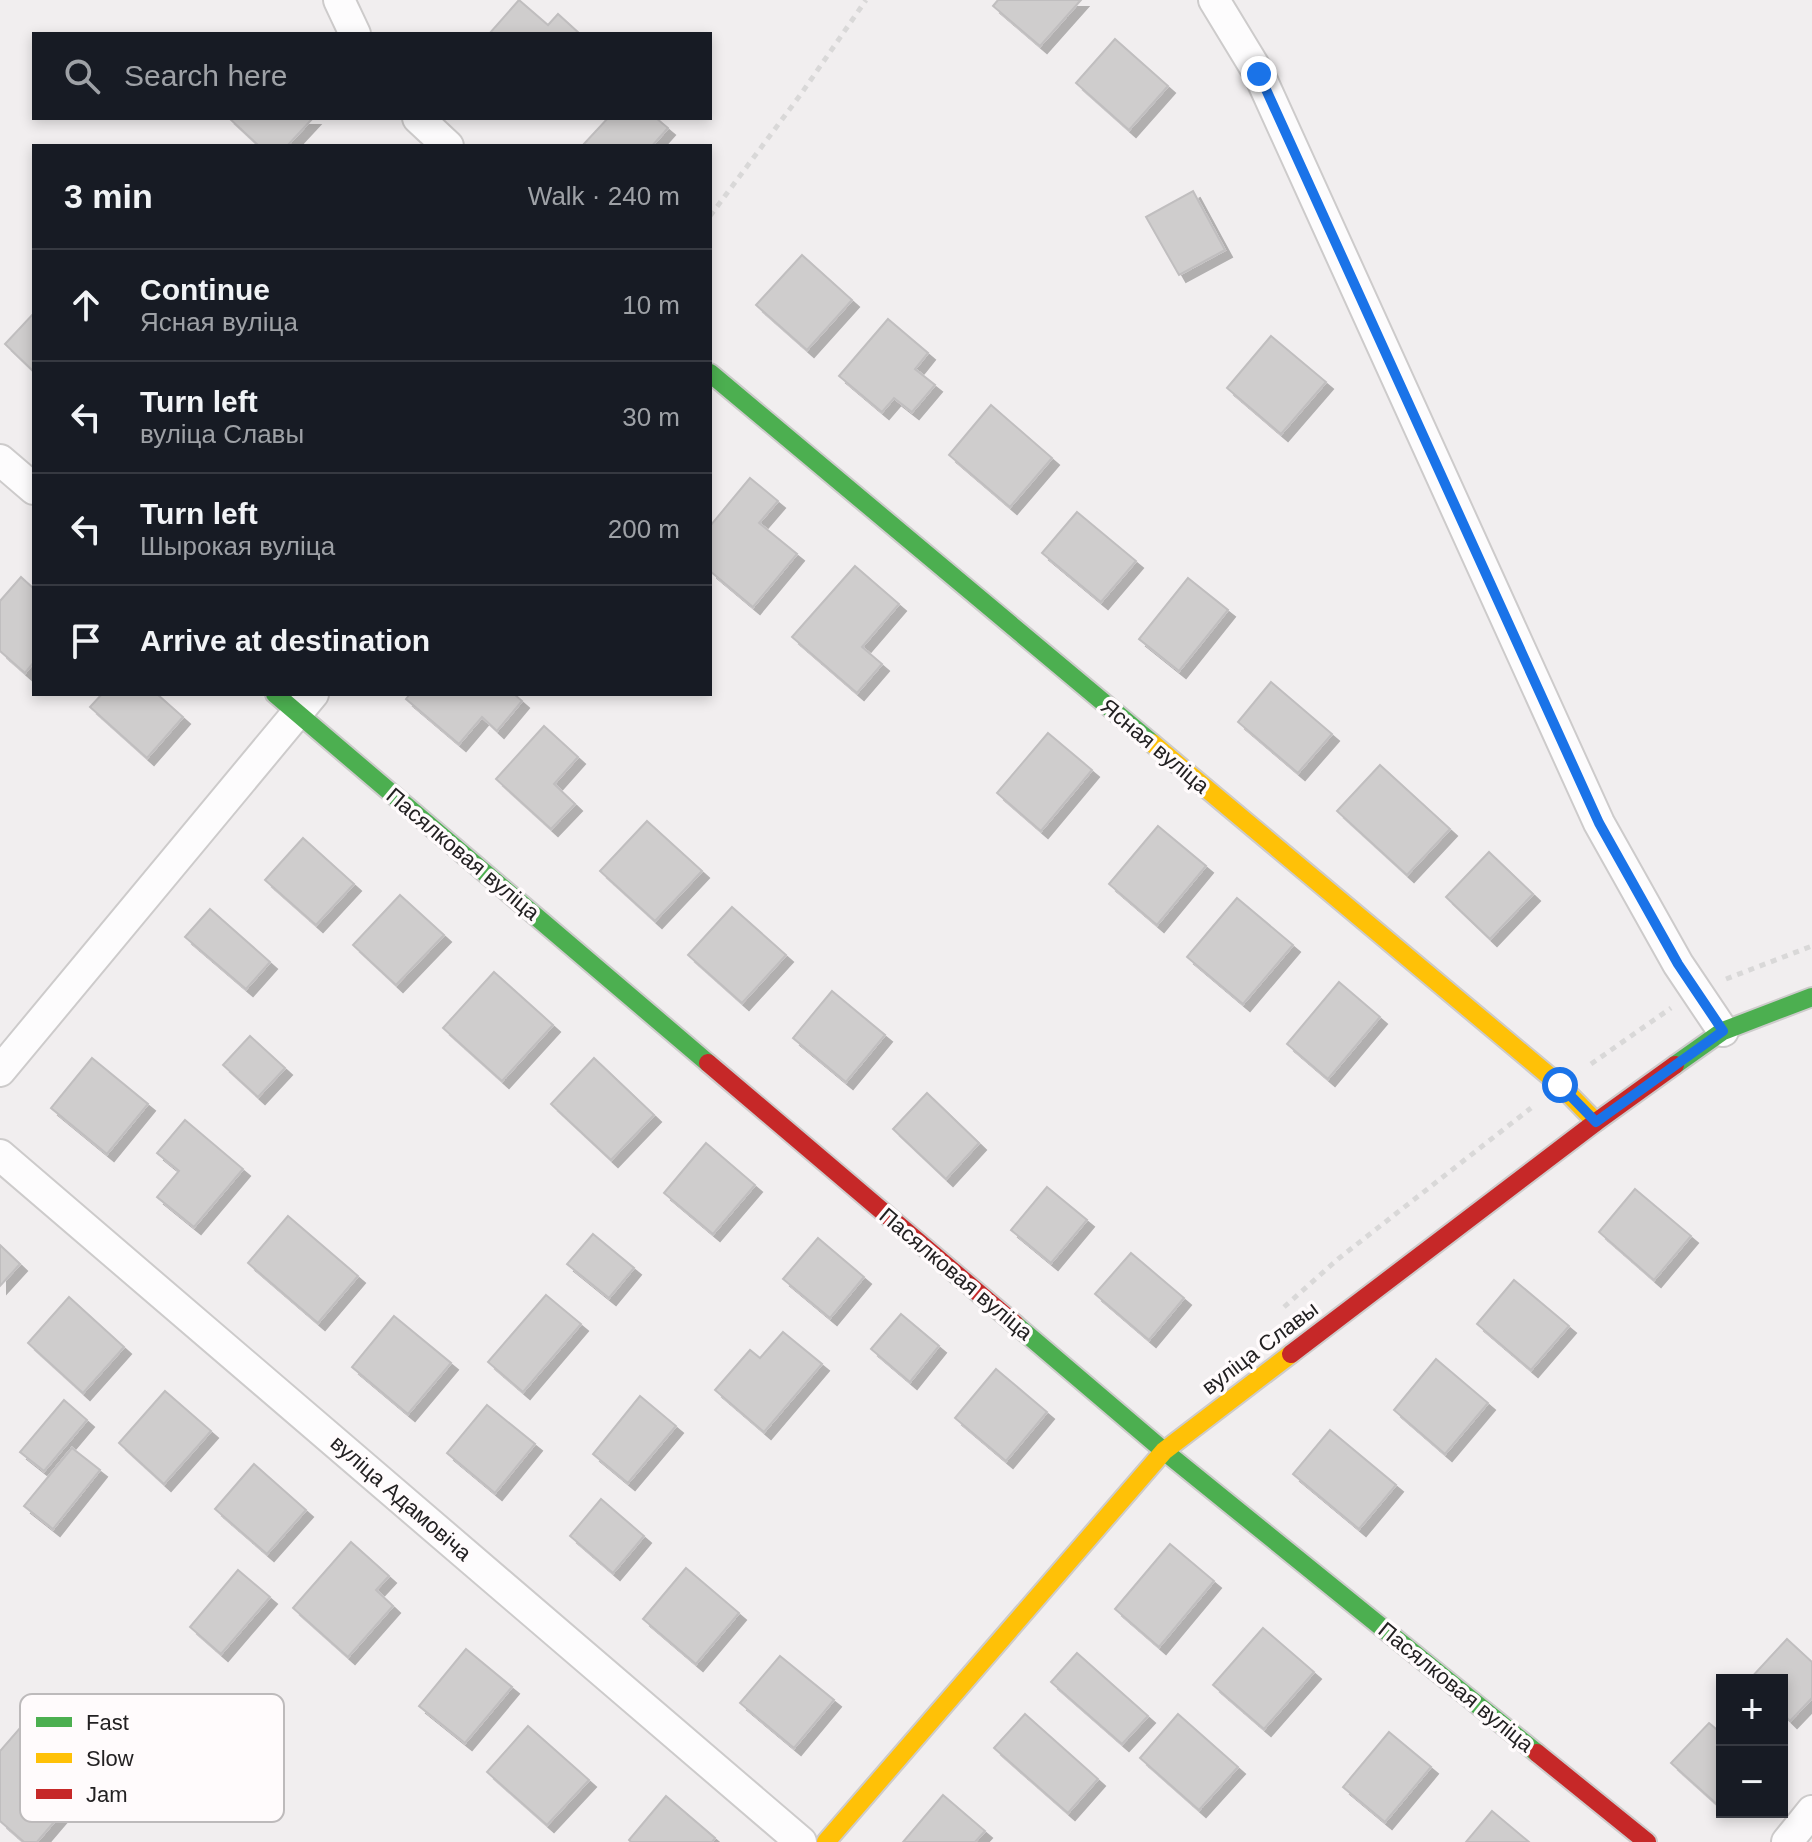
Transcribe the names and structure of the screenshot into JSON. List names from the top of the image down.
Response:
{
  "streets": {
    "street": [
      "Ясная вуліца",
      "Пасялковая вуліца",
      "вуліца Славы",
      "вуліца Адамовіча"
    ]
  },
  "crossings": [
    ["Ясная вуліца", "вуліца Славы"],
    ["Пасялковая вуліца", "вуліца Славы"]
  ],
  "legend": ["Fast", "Slow", "Jam"],
  "page": {
    "search": "Search here",
    "heading": ["3 min", "Walk · 240 m"],
    "list": [
      ["Continue", "Ясная вуліца", "10 m"],
      ["Turn left", "вуліца Славы", "30 m"],
      ["Turn left", "Шырокая вуліца", "200 m"],
      "Arrive at destination"
    ],
    "map_buttons": ["+", "−"]
  }
}
